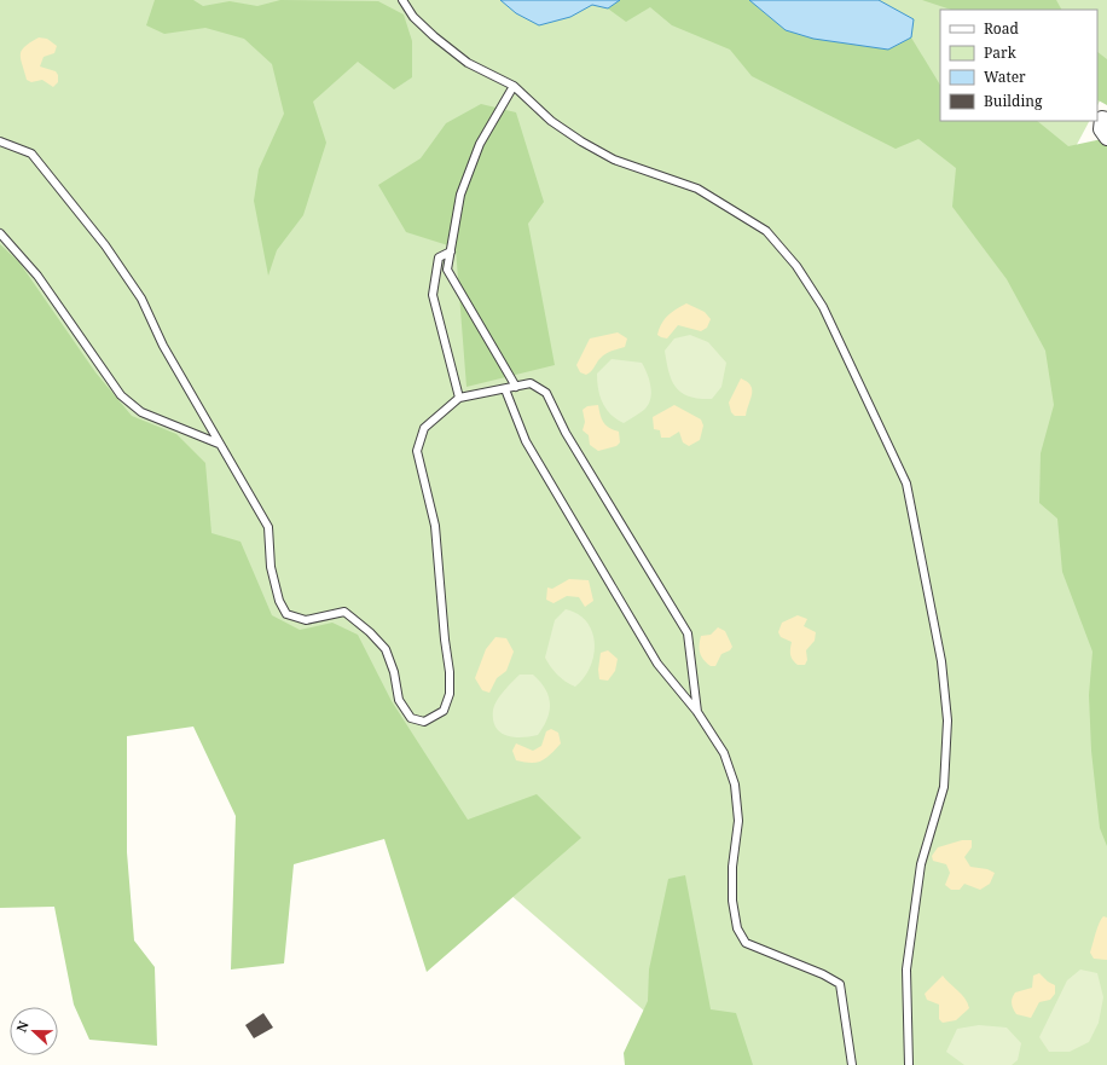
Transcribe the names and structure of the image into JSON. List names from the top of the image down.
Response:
{
  "legend": [
    "Road",
    "Park",
    "Water",
    "Building"
  ],
  "north": "left"
}
